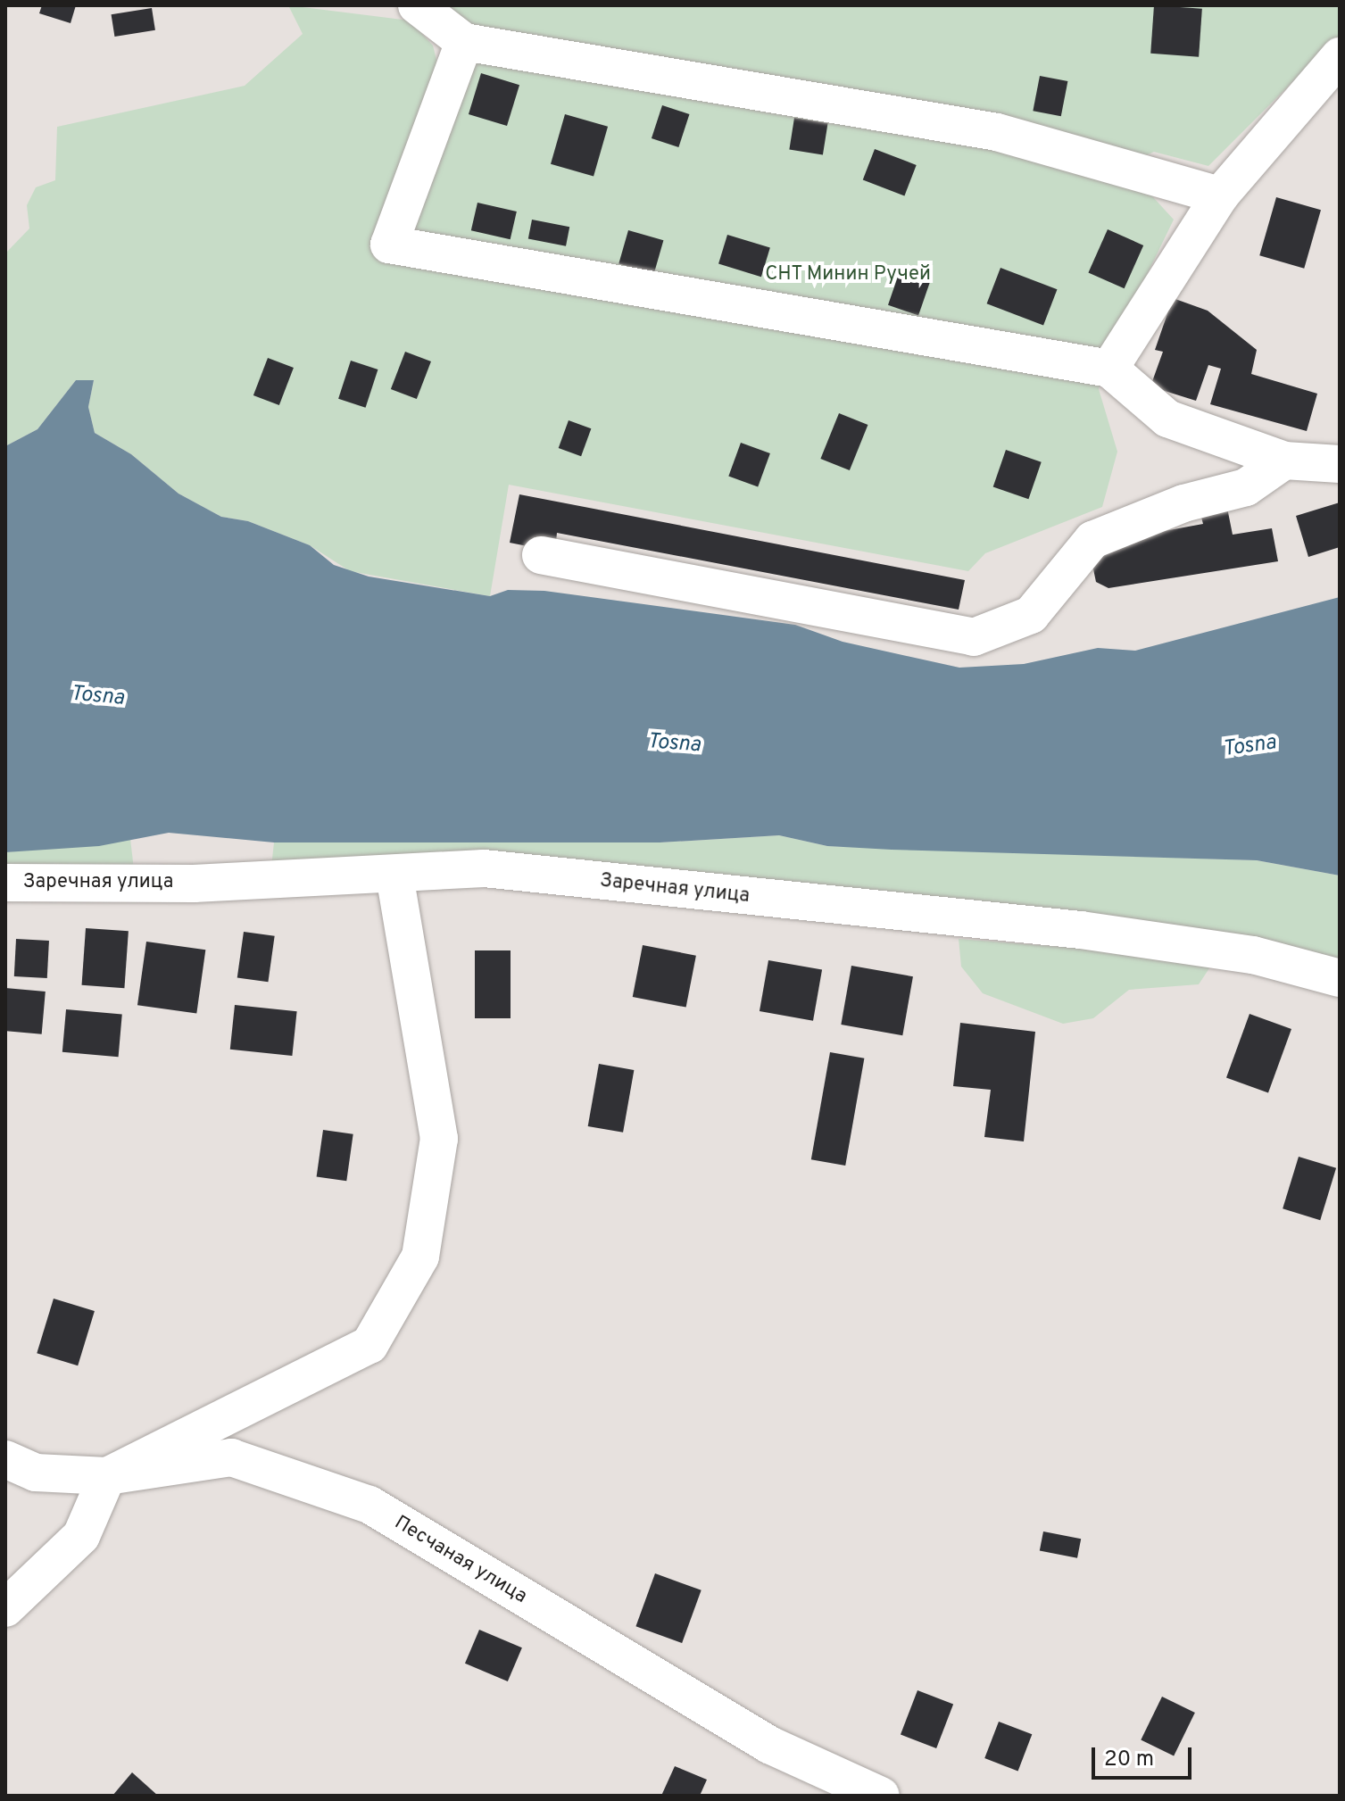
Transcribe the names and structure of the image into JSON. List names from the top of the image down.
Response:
{
  "streets": {
    "street": ["Заречная улица", "Песчаная улица"]
  },
  "water": ["Tosna"],
  "parks": ["СНТ Минин Ручей"],
  "scale_bar": "20 m"
}
